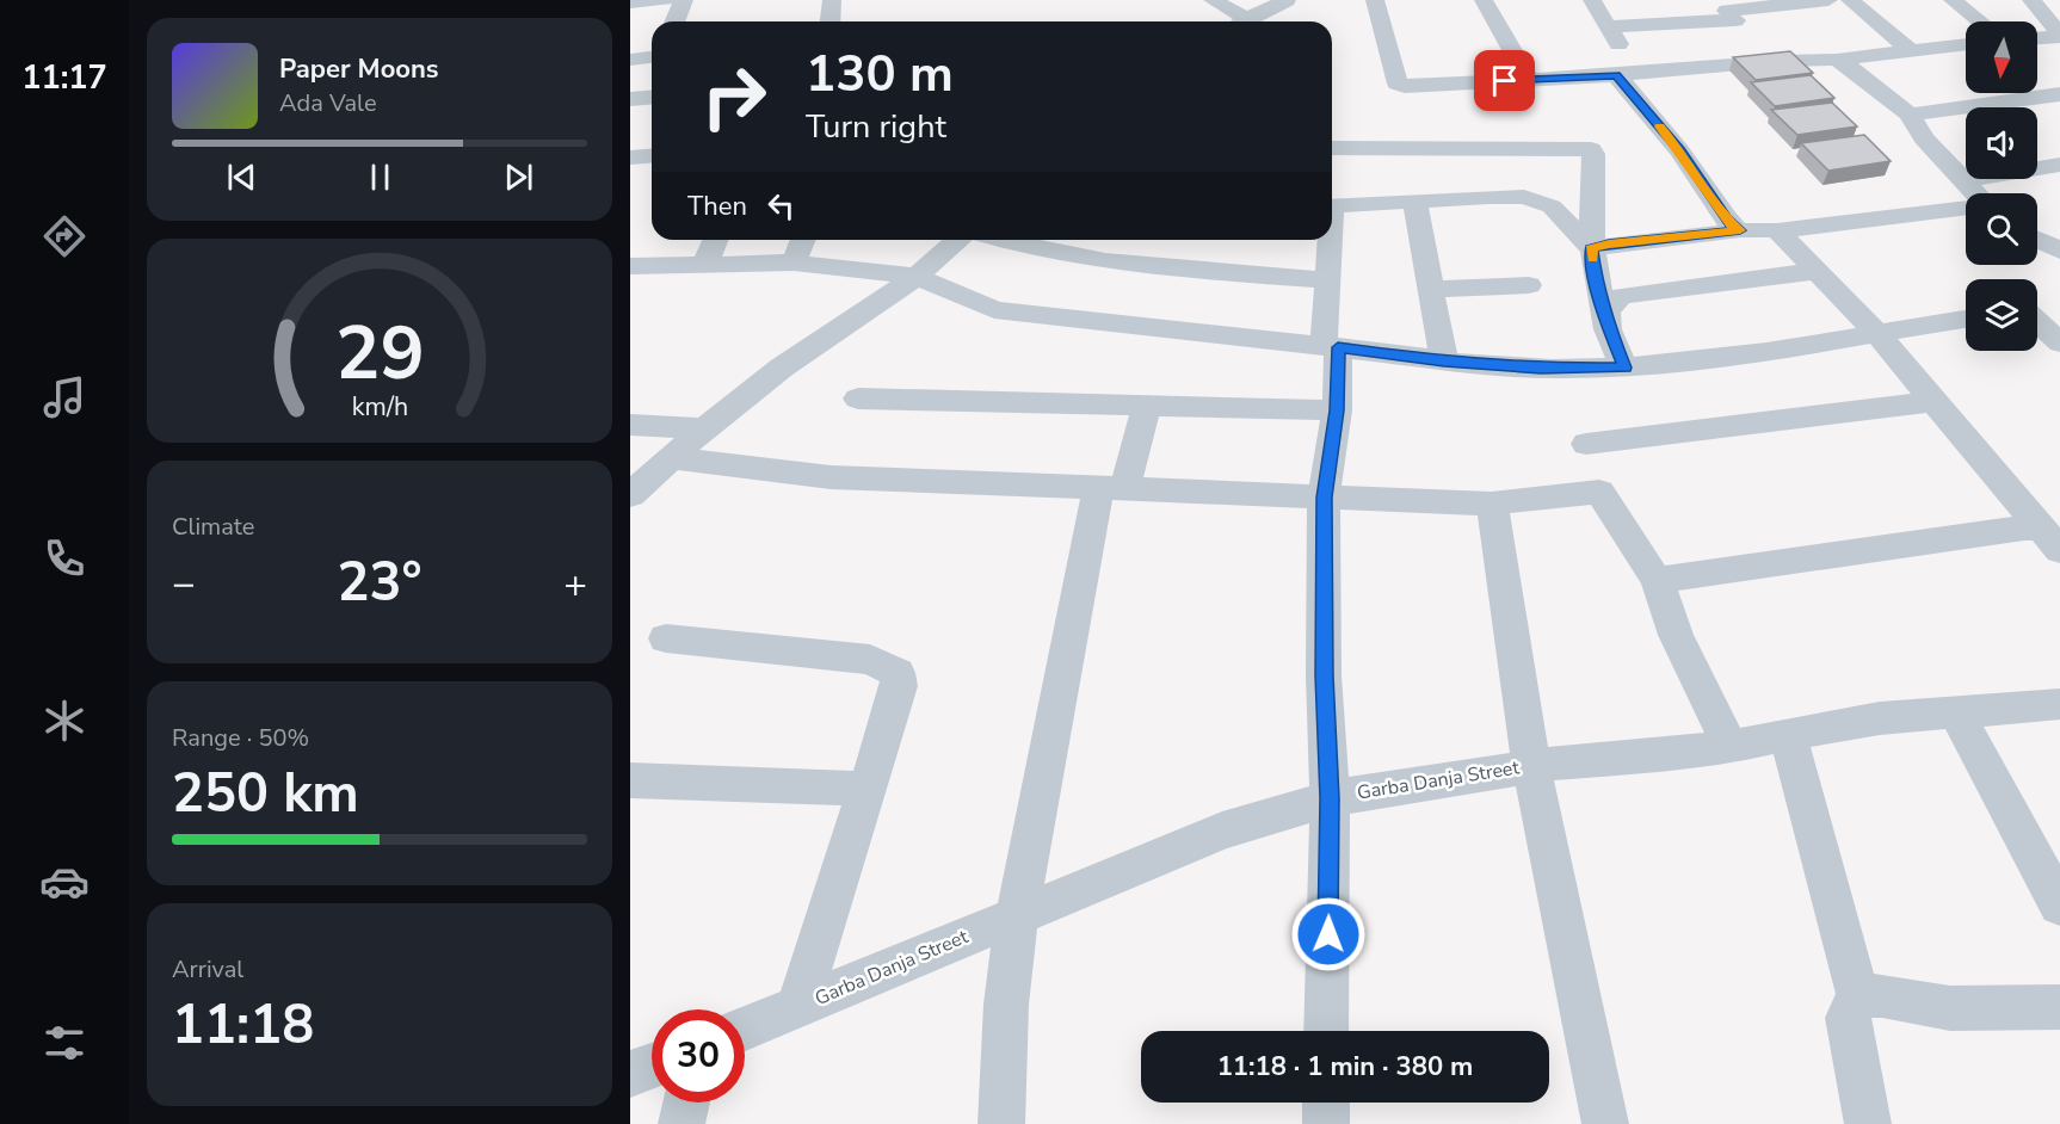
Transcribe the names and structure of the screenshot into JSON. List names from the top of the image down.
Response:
{
  "streets": {
    "street": ["Garba Danja Street"]
  },
  "north": "bottom",
  "page": {
    "tabs": "11:17",
    "turn": ["130 m", "Turn right"],
    "song": ["Paper Moons", "Ada Vale"],
    "then": "Then",
    "tile": [
      "Climate",
      ["Range · 50%", "250 km"],
      ["Arrival", "11:18"]
    ],
    "heat": ["−", "23°", "+"],
    "limit": "30",
    "trip": "11:18 · 1 min · 380 m",
    "gauge": ["29", "km/h"]
  }
}
